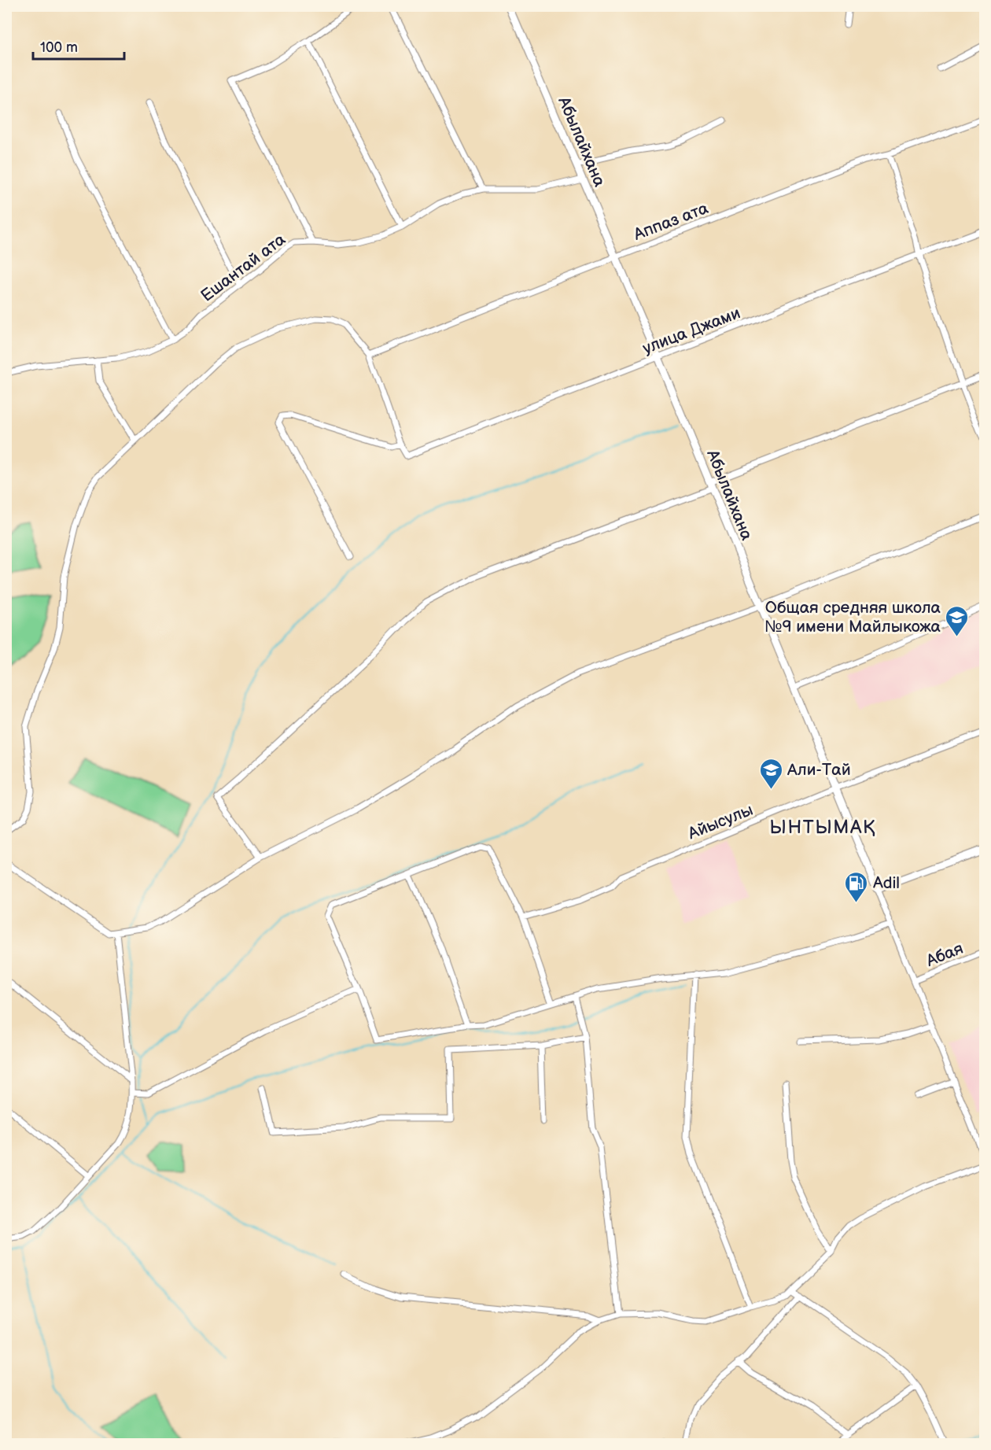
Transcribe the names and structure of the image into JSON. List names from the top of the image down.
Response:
{
  "streets": {
    "main road": ["Абылайхана"],
    "street": [
      "Аппаз ата",
      "Ешантай ата",
      "улица Джами",
      "Айысулы",
      "Абая"
    ]
  },
  "crossings": [
    ["Абылайхана", "Аппаз ата"],
    ["Абылайхана", "Ешантай ата"],
    ["Абылайхана", "улица Джами"],
    ["Абылайхана", "Айысулы"]
  ],
  "districts": ["ЫНТЫМАҚ"],
  "places": {
    "school or university": ["Общая средняя школа №9 имени Майлыкожа", "Али-Тай"],
    "fuel station": ["Adil"]
  },
  "scale_bar": "100 m"
}
